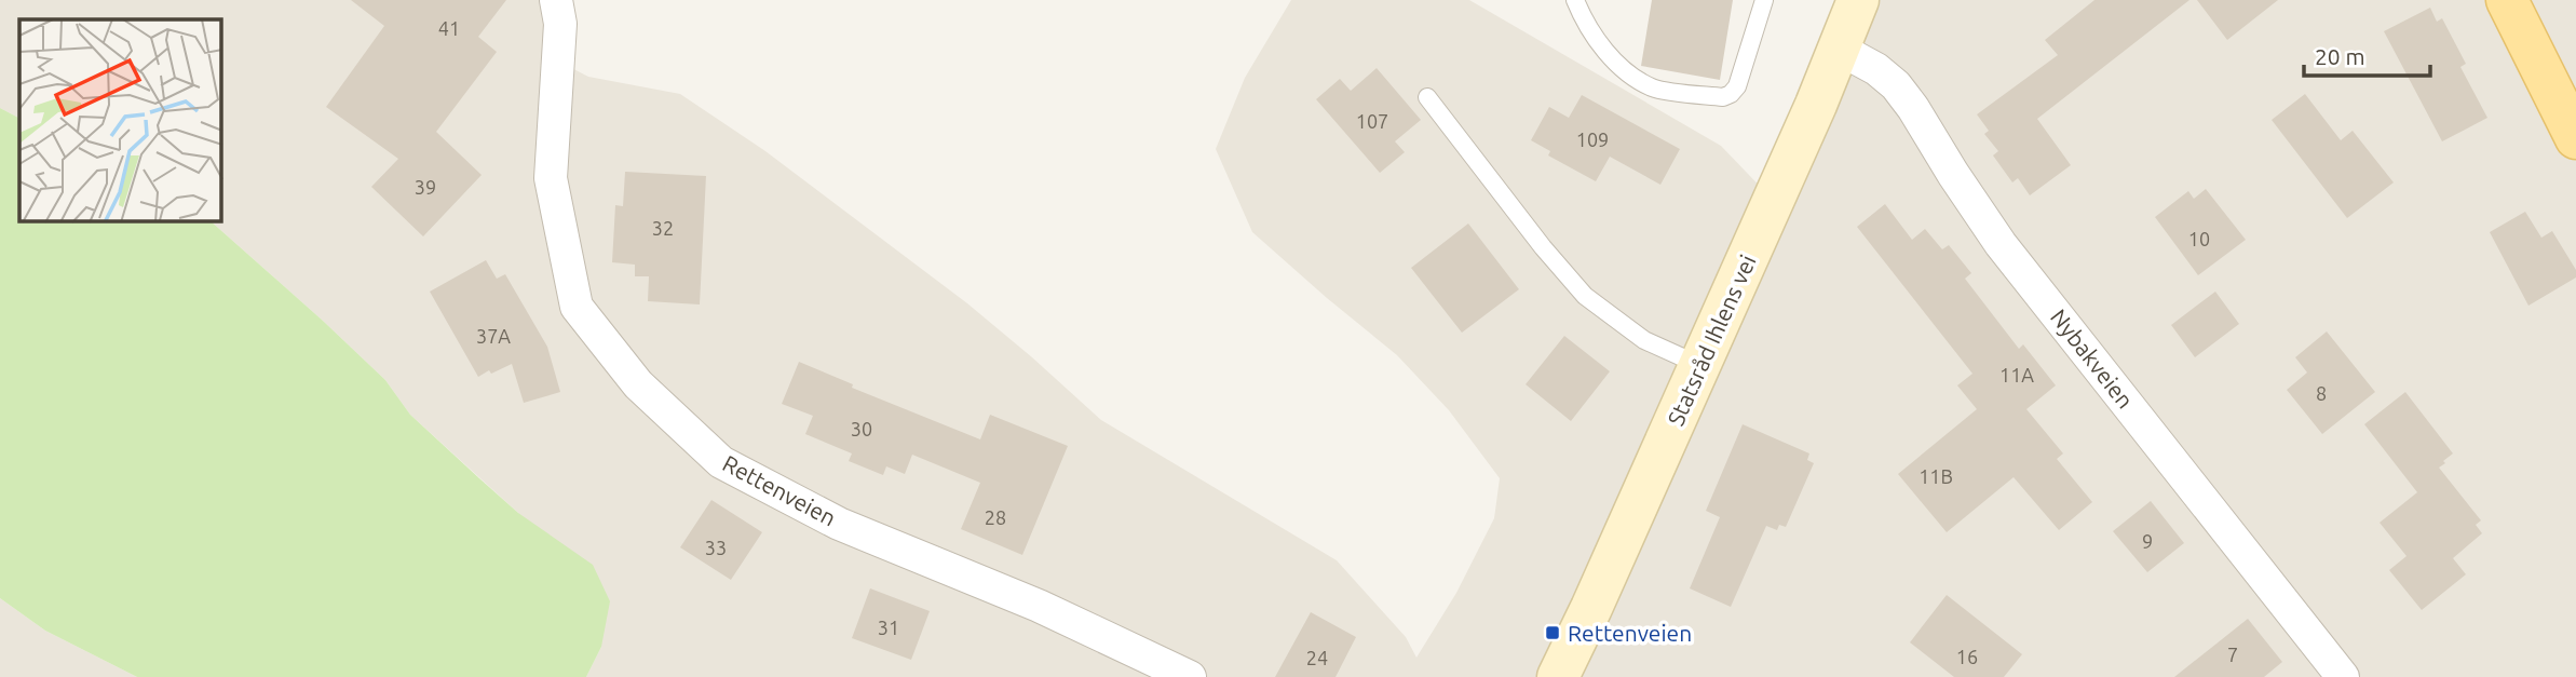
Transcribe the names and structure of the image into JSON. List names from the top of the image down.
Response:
{
  "streets": {
    "street": ["Statsråd Ihlens vei", "Nybakveien", "Rettenveien"]
  },
  "crossings": [
    ["Statsråd Ihlens vei", "Nybakveien"]
  ],
  "places": {
    "transit": ["Rettenveien"]
  },
  "house_numbers": [
    "41",
    "107",
    "109",
    "39",
    "32",
    "10",
    "37A",
    "11A",
    "8",
    "30",
    "11B",
    "28",
    "9",
    "33",
    "31",
    "7",
    "16",
    "24"
  ],
  "scale_bar": "20 m"
}
